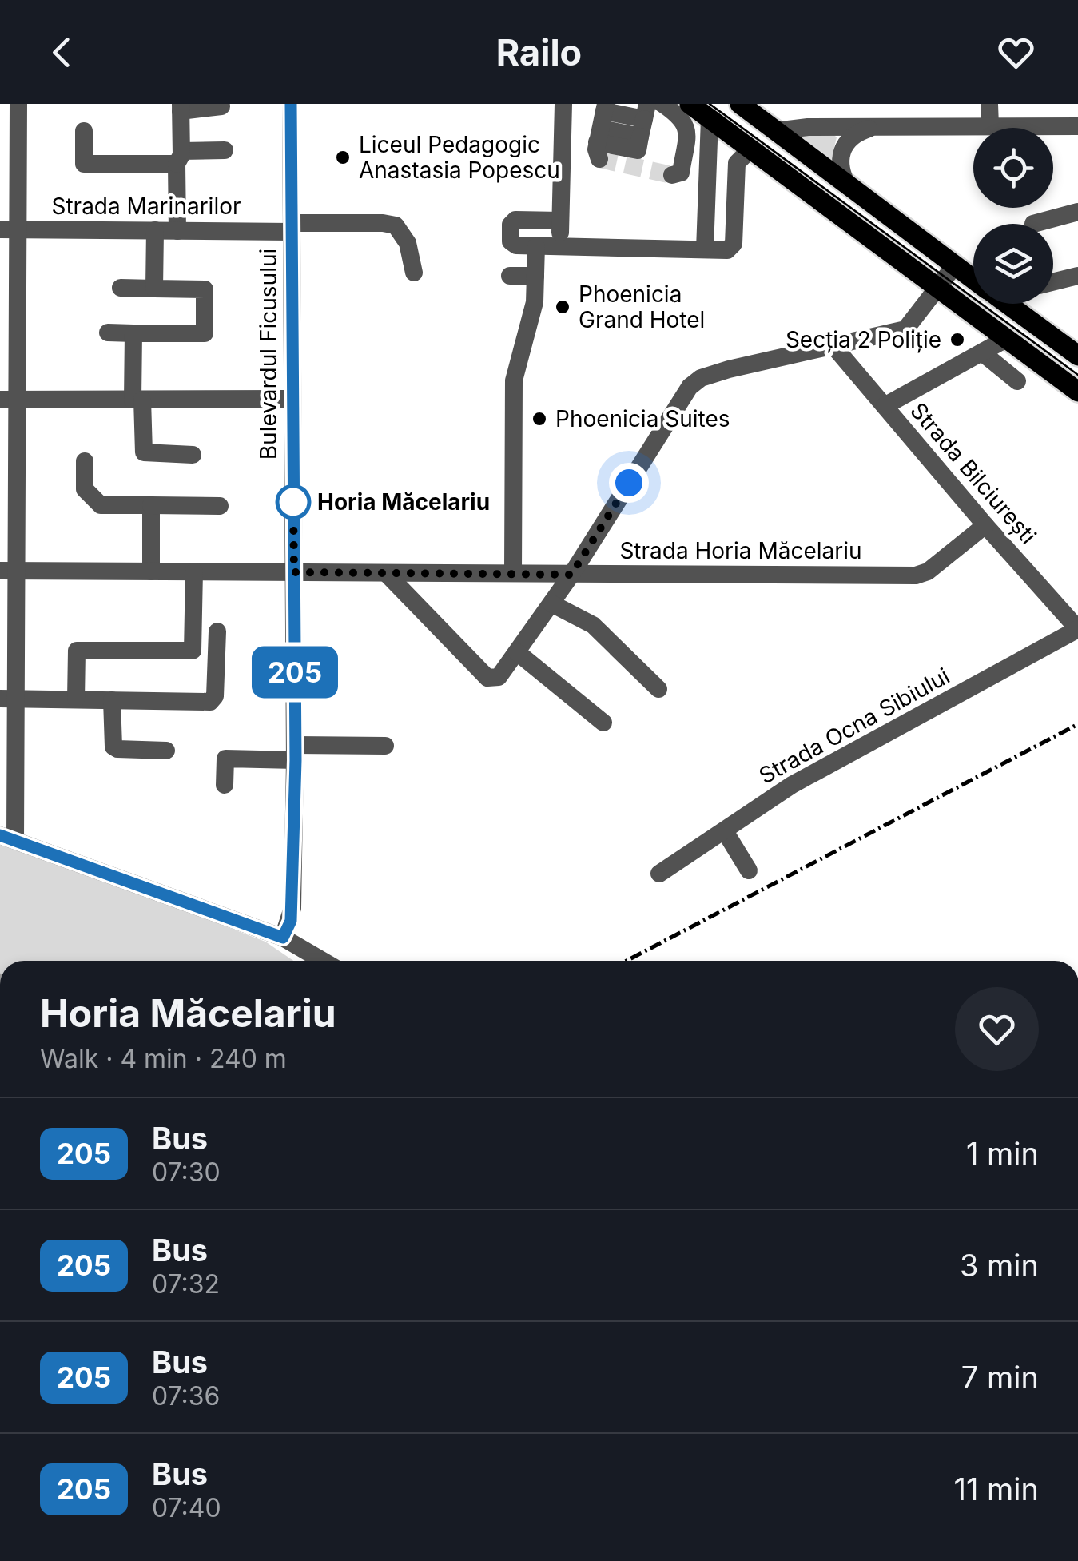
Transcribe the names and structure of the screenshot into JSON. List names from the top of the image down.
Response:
{
  "streets": {
    "street": [
      "Strada Marinarilor",
      "Bulevardul Ficusului",
      "Strada Bilciurești",
      "Strada Horia Măcelariu",
      "Strada Ocna Sibiului"
    ]
  },
  "crossings": [
    ["Strada Marinarilor", "Bulevardul Ficusului"],
    ["Bulevardul Ficusului", "Strada Horia Măcelariu"],
    ["Strada Bilciurești", "Strada Horia Măcelariu"],
    ["Strada Bilciurești", "Strada Ocna Sibiului"]
  ],
  "places": [
    "Liceul Pedagogic Anastasia Popescu",
    "Phoenicia Grand Hotel",
    "Secția 2 Poliție",
    "Phoenicia Suites",
    "Horia Măcelariu"
  ],
  "lines": ["bus line 205"],
  "page": {
    "header": "Railo",
    "on_map": "205",
    "heading": ["Horia Măcelariu", "Walk · 4 min · 240 m"],
    "list": [
      {
        "mark": "205",
        "name": "Bus",
        "note": "07:30",
        "value": "1 min"
      },
      {
        "mark": "205",
        "name": "Bus",
        "note": "07:32",
        "value": "3 min"
      },
      {
        "mark": "205",
        "name": "Bus",
        "note": "07:36",
        "value": "7 min"
      },
      {
        "mark": "205",
        "name": "Bus",
        "note": "07:40",
        "value": "11 min"
      }
    ]
  }
}
